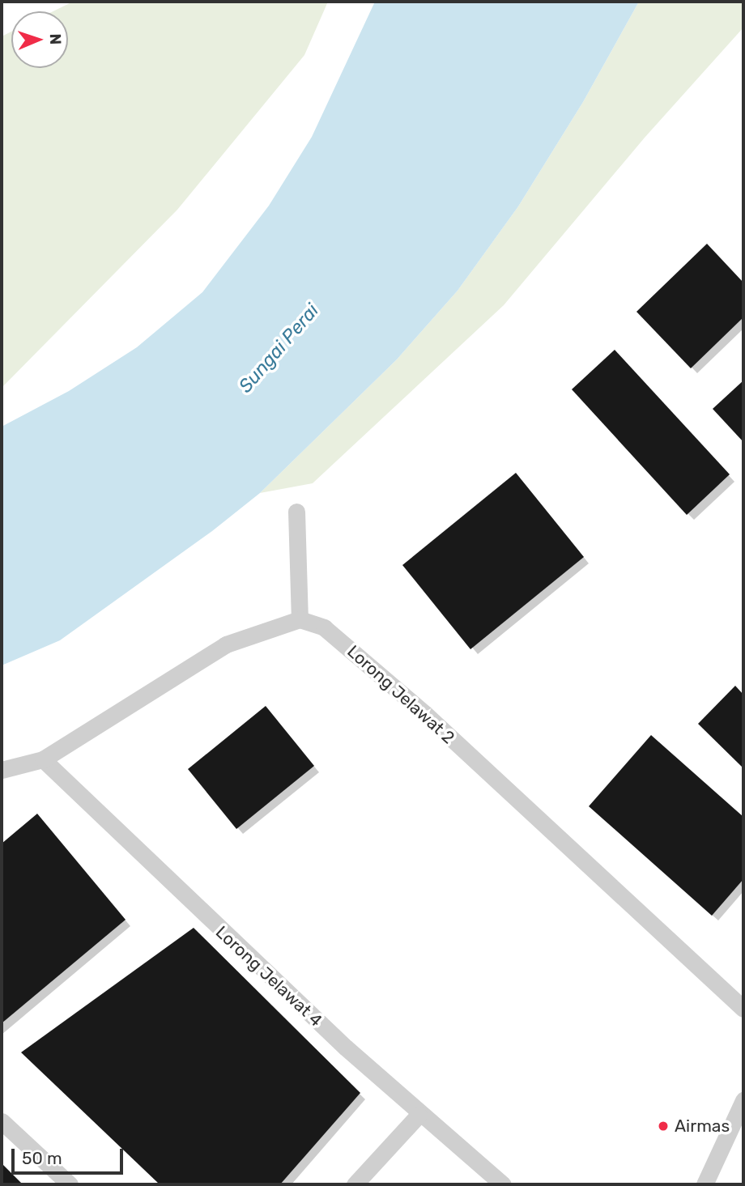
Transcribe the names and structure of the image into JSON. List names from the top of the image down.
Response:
{
  "streets": {
    "street": ["Lorong Jelawat 2", "Lorong Jelawat 4"]
  },
  "water": ["Sungai Perai"],
  "places": ["Airmas"],
  "scale_bar": "50 m",
  "north": "right"
}
